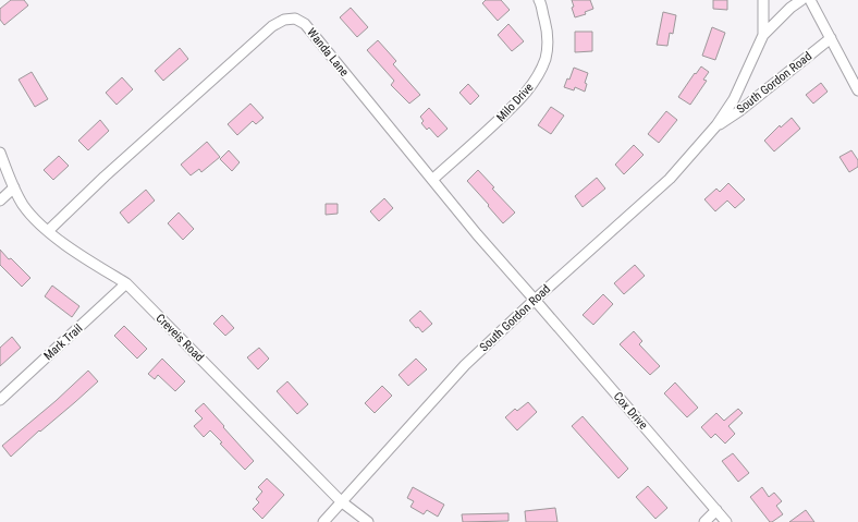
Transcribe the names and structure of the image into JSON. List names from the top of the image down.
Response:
{
  "streets": {
    "street": [
      "Wanda Lane",
      "South Gordon Road",
      "Milo Drive",
      "Creveis Road",
      "Mark Trail",
      "Cox Drive"
    ]
  },
  "crossings": [
    ["Wanda Lane", "South Gordon Road"],
    ["Wanda Lane", "Milo Drive"],
    ["Wanda Lane", "Creveis Road"],
    ["Wanda Lane", "Cox Drive"],
    ["South Gordon Road", "Creveis Road"],
    ["South Gordon Road", "Cox Drive"],
    ["Creveis Road", "Mark Trail"]
  ]
}
